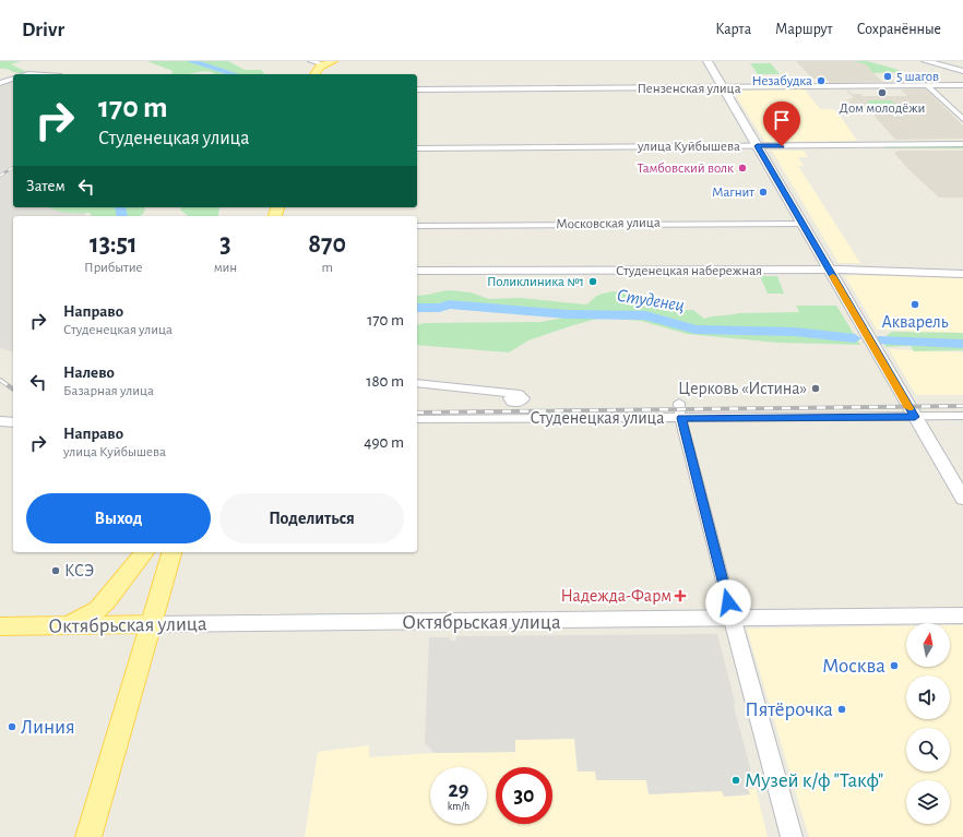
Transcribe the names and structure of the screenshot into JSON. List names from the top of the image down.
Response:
{
  "streets": {
    "main road": ["Октябрьская улица"],
    "street": [
      "Пензенская улица",
      "улица Куйбышева",
      "Московская улица",
      "Студенецкая набережная",
      "Студенецкая улица"
    ]
  },
  "water": ["Студенец"],
  "places": {
    "other": [
      "5 шагов",
      "Незабудка",
      "Дом молодёжи",
      "Тамбовский волк",
      "Магнит",
      "Поликлиника №1",
      "Акварель",
      "Церковь «Истина»",
      "КСЭ",
      "Москва",
      "Пятёрочка",
      "Линия",
      "Музей к/ф \"Такф\""
    ],
    "health": ["Надежда-Фарм"]
  },
  "north": "top",
  "page": {
    "header": "Drivr",
    "nav": ["Карта", "Маршрут", "Сохранённые"],
    "turn": ["170 m", "Студенецкая улица"],
    "then": "Затем",
    "eta": [
      "13:51",
      "Прибытие",
      "3",
      "мин",
      "870",
      "m"
    ],
    "list": [
      {
        "name": "Направо",
        "note": "Студенецкая улица",
        "value": "170 m"
      },
      {
        "name": "Налево",
        "note": "Базарная улица",
        "value": "180 m"
      },
      {
        "name": "Направо",
        "note": "улица Куйбышева",
        "value": "490 m"
      }
    ],
    "buttons": ["Выход", "Поделиться"],
    "speed": "29 km/h",
    "limit": "30"
  }
}
